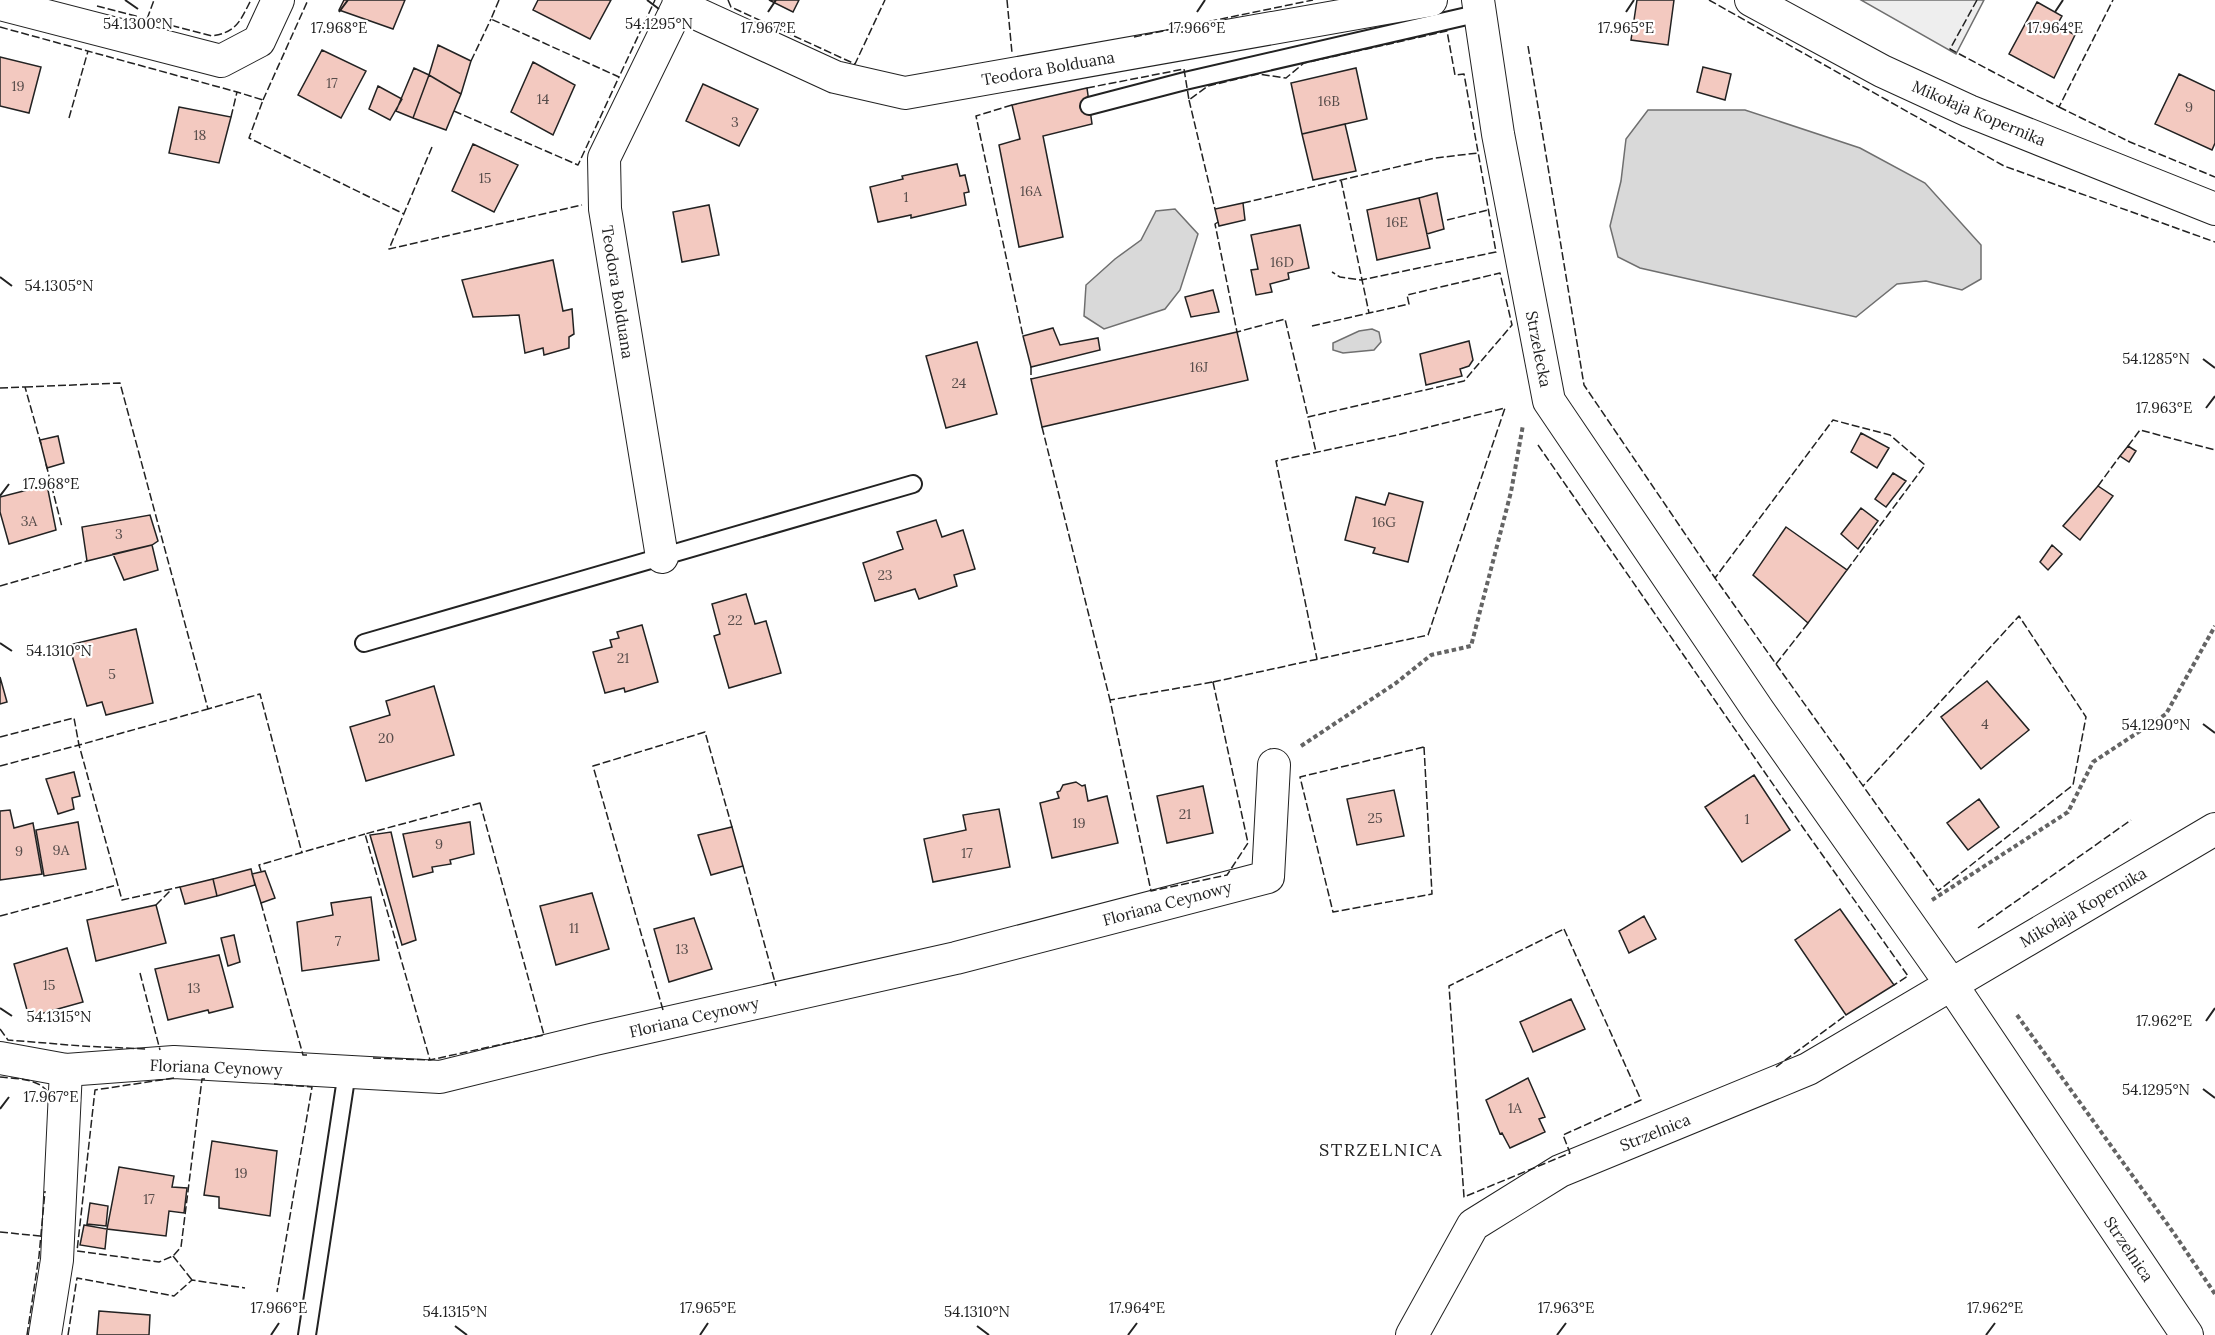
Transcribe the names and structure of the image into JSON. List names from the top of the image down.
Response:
{
  "streets": {
    "street": [
      "Teodora Bolduana",
      "Mikołaja Kopernika",
      "Strzelecka",
      "Floriana Ceynowy",
      "Strzelnica"
    ]
  },
  "crossings": [
    ["Mikołaja Kopernika", "Strzelnica"],
    ["Strzelecka", "Strzelnica"]
  ],
  "districts": ["STRZELNICA"],
  "house_numbers": [
    "17",
    "19",
    "14",
    "16B",
    "9",
    "3",
    "18",
    "15",
    "16A",
    "1",
    "16E",
    "16D",
    "16J",
    "24",
    "3A",
    "16G",
    "3",
    "23",
    "22",
    "21",
    "5",
    "4",
    "20",
    "21",
    "25",
    "1",
    "19",
    "9",
    "9A",
    "9",
    "17",
    "11",
    "7",
    "13",
    "15",
    "13",
    "1A",
    "19",
    "17"
  ],
  "coordinates": [
    "54.1295°N",
    "54.1300°N",
    "17.968°E",
    "17.967°E",
    "17.966°E",
    "17.965°E",
    "17.964°E",
    "54.1305°N",
    "54.1285°N",
    "17.963°E",
    "54.1310°N",
    "54.1290°N",
    "54.1315°N",
    "17.962°E"
  ]
}
